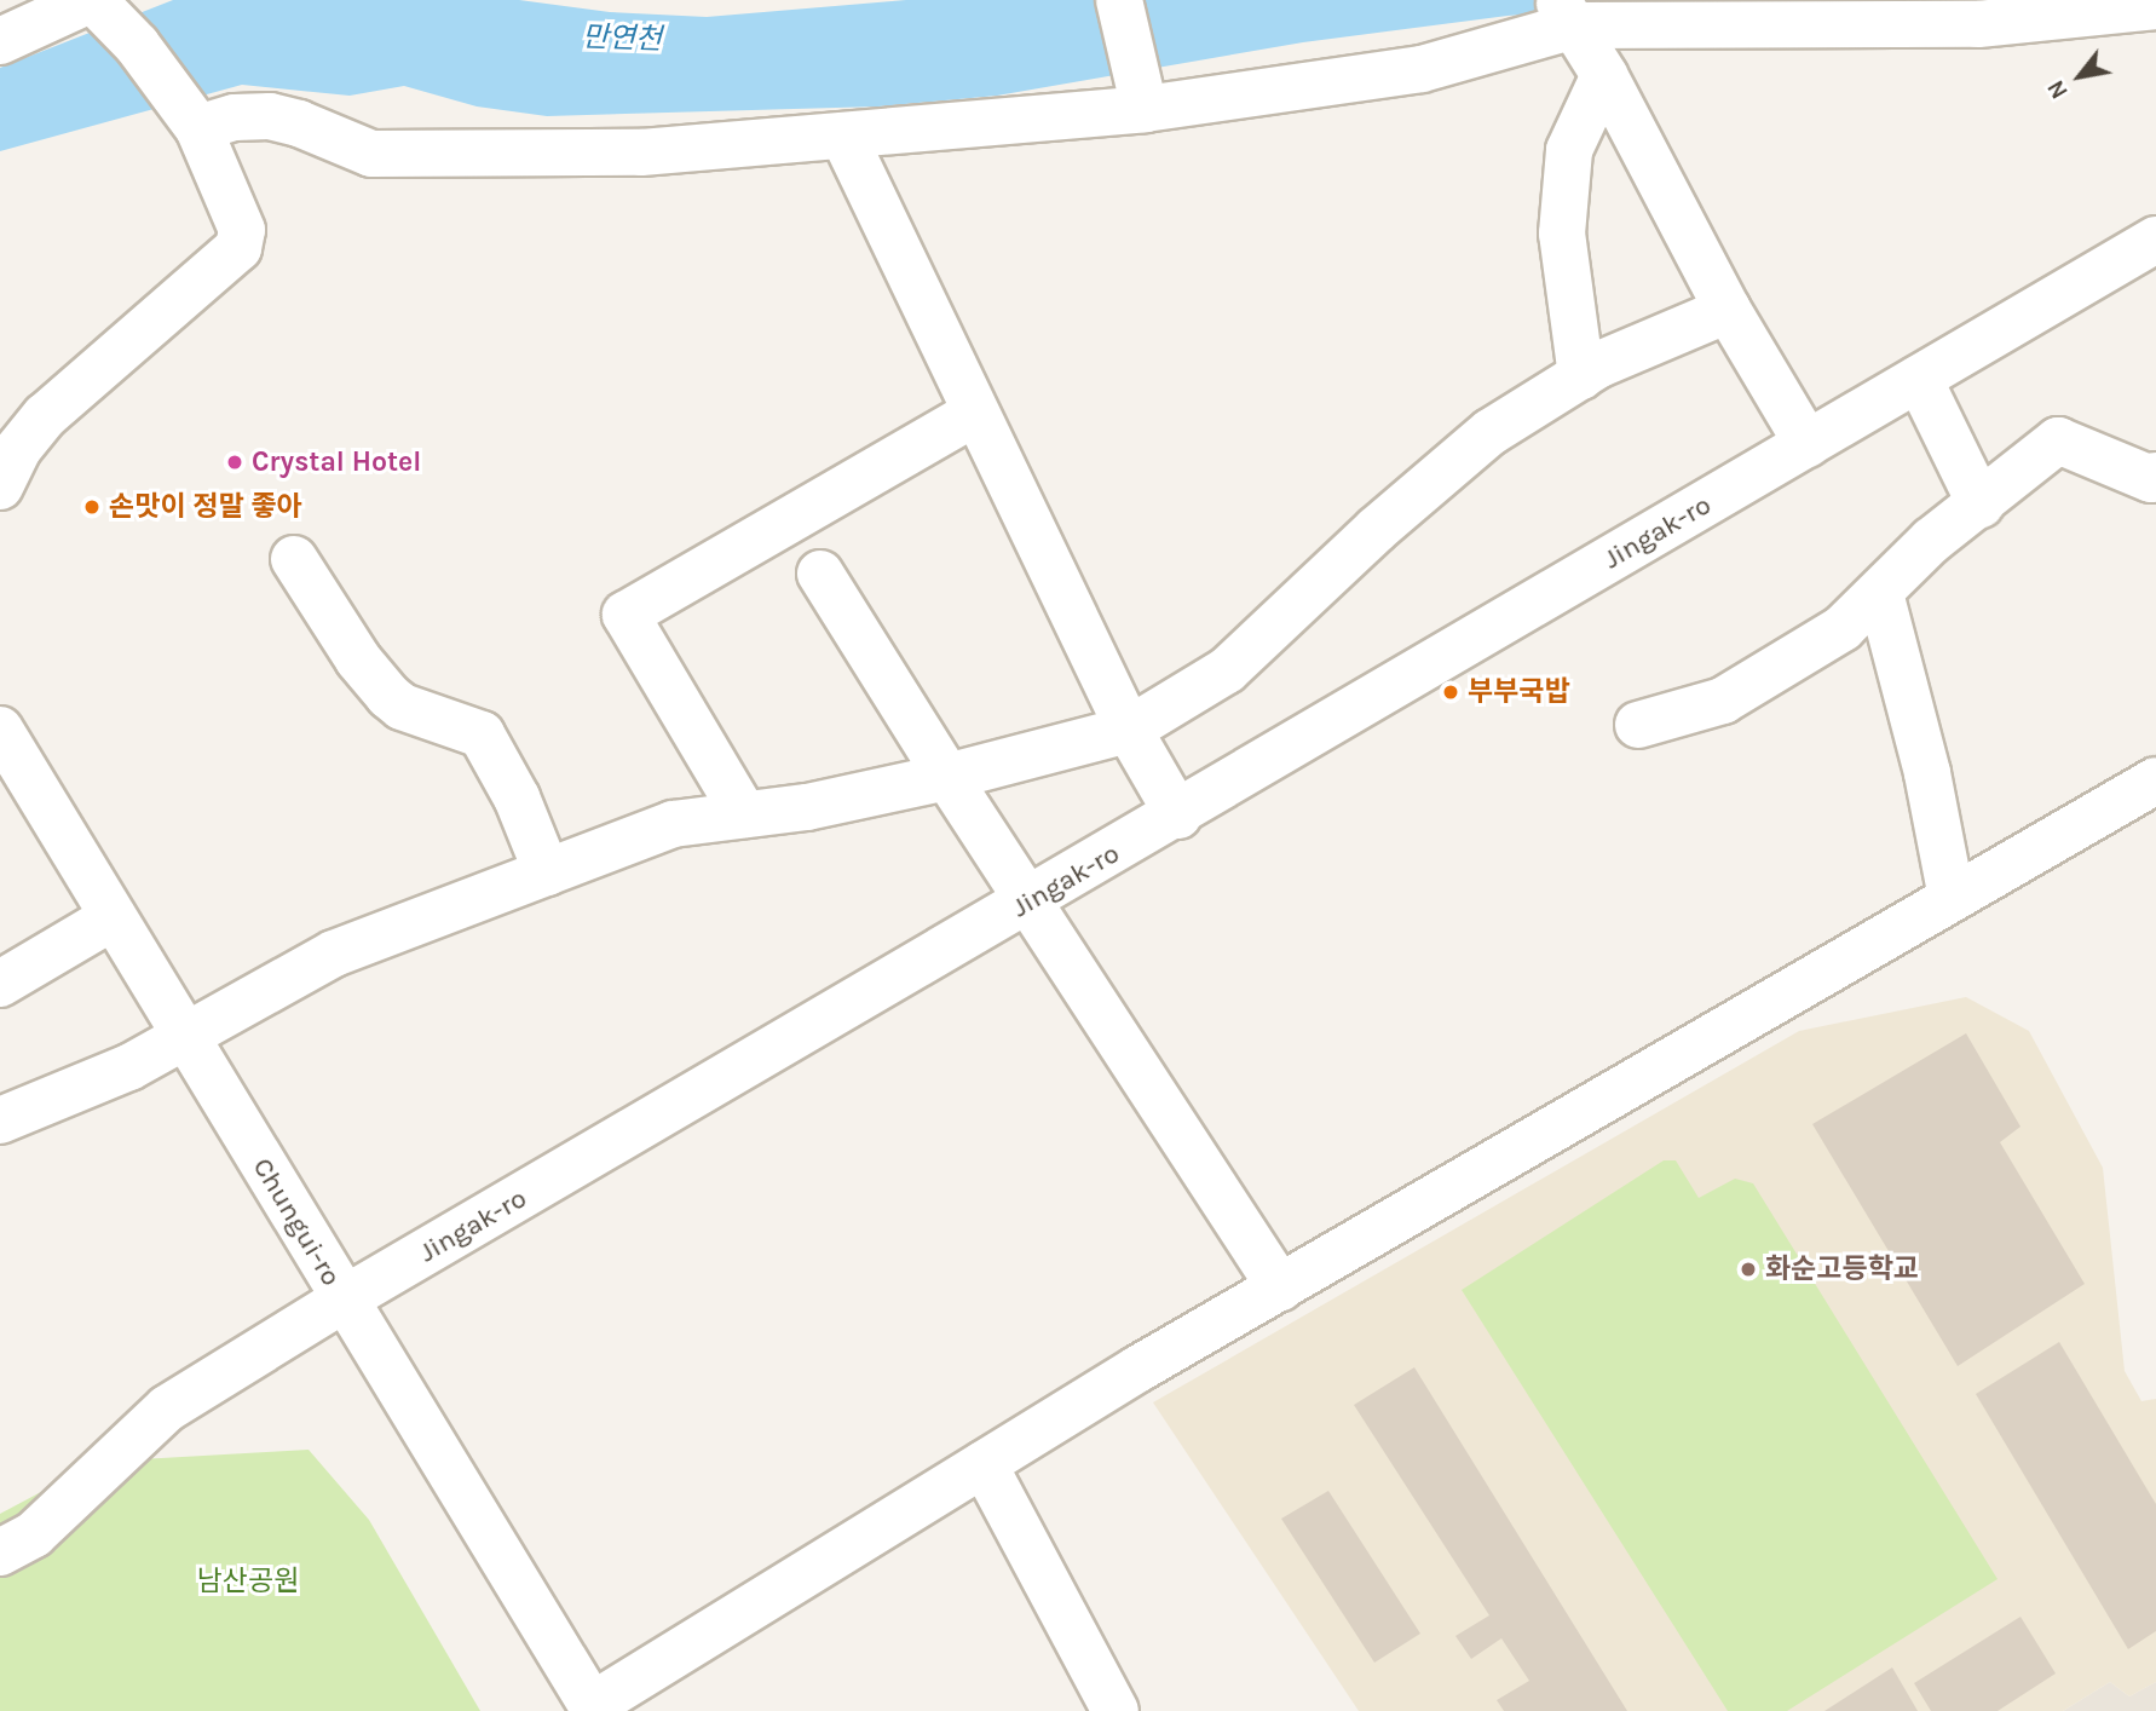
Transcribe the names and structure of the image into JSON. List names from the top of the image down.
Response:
{
  "streets": {
    "street": ["Jingak-ro", "Chungui-ro"]
  },
  "crossings": [
    ["Jingak-ro", "Chungui-ro"]
  ],
  "water": ["만연천"],
  "parks": ["남산공원"],
  "places": [
    "Crystal Hotel",
    "손맛이 정말 좋아",
    "부부국밥",
    "화순고등학교"
  ],
  "north": "bottom left"
}
